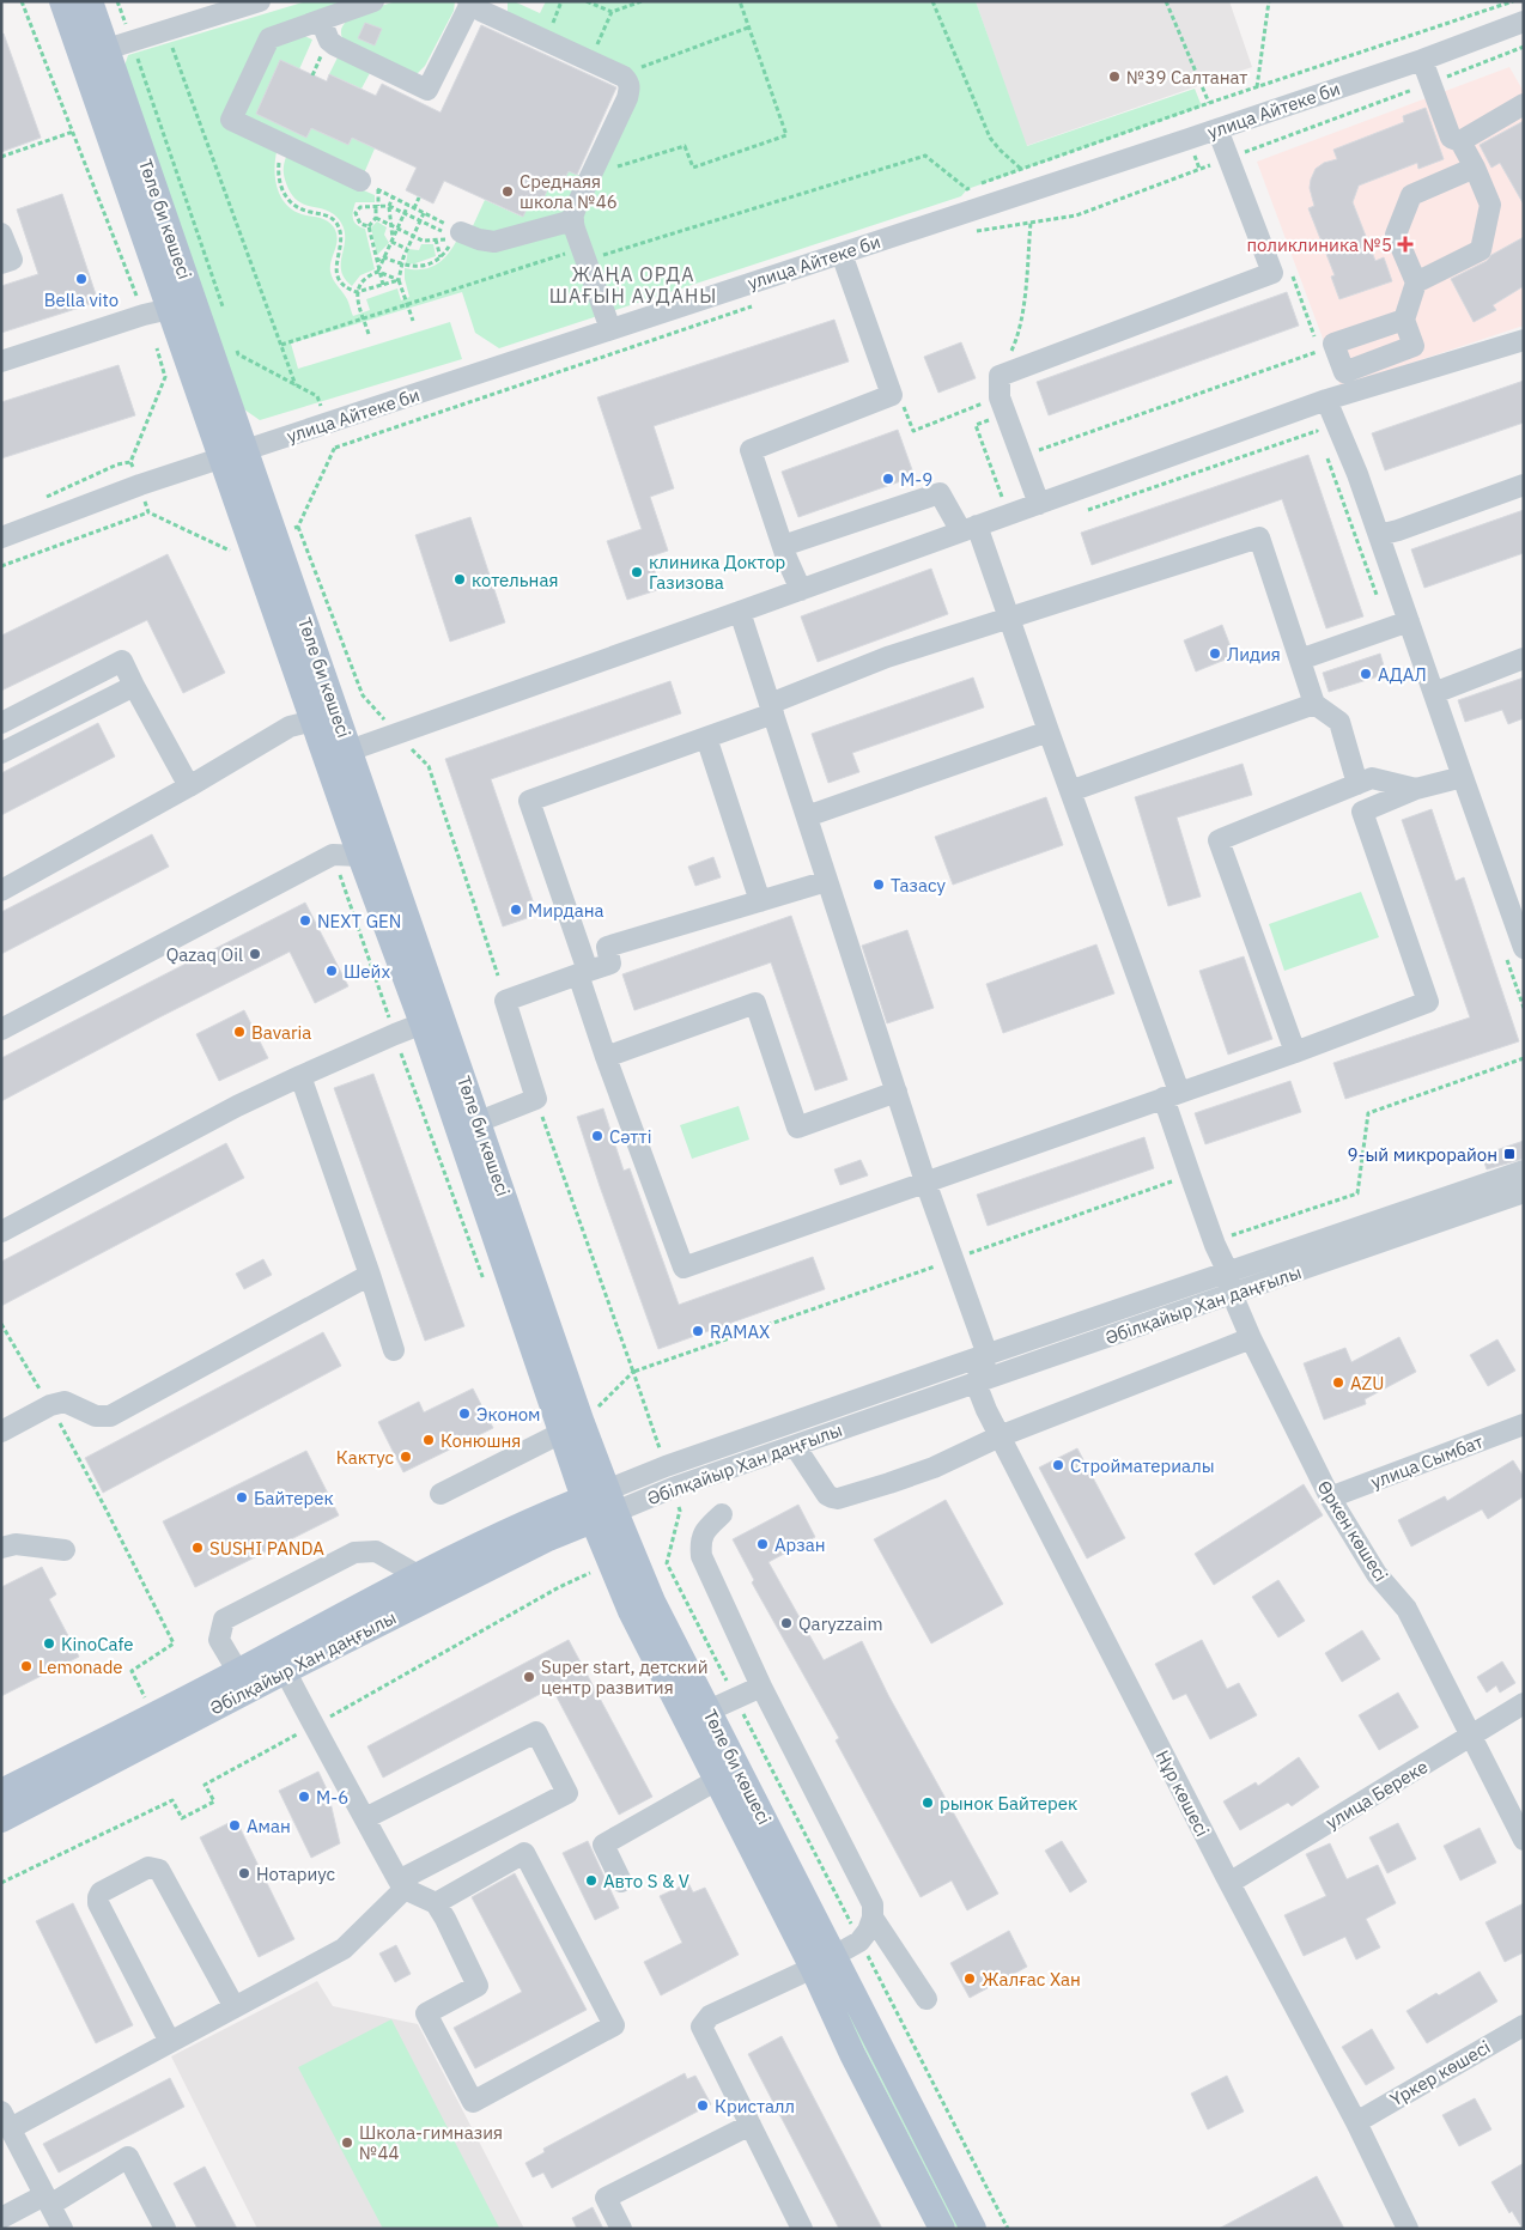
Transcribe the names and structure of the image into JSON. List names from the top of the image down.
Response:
{
  "streets": {
    "main road": ["Төле би көшесі", "Әбілқайыр Хан даңғылы"],
    "street": [
      "улица Айтеке би",
      "улица Сымбат",
      "Өркен көшесі",
      "Нұр көшесі",
      "улица Береке",
      "Үркер көшесі"
    ]
  },
  "crossings": [
    ["улица Айтеке би", "Төле би көшесі"],
    ["Төле би көшесі", "Әбілқайыр Хан даңғылы"],
    ["Әбілқайыр Хан даңғылы", "Өркен көшесі"],
    ["Әбілқайыр Хан даңғылы", "Нұр көшесі"],
    ["улица Сымбат", "Өркен көшесі"],
    ["Өркен көшесі", "улица Береке"],
    ["Нұр көшесі", "улица Береке"],
    ["Нұр көшесі", "Үркер көшесі"]
  ],
  "districts": ["ЖАҢА ОРДА ШАҒЫН АУДАНЫ"],
  "places": {
    "other": [
      "№39 Салтанат",
      "Среднаяя школа №46",
      "Bella vito",
      "M-9",
      "клиника Доктор Газизова",
      "котельная",
      "Лидия",
      "АДАЛ",
      "Тазасу",
      "Мирдана",
      "NEXT GEN",
      "Qazaq Oil",
      "Шейх",
      "Bavaria",
      "Cәтті",
      "RAMAX",
      "AZU",
      "Эконом",
      "Конюшня",
      "Кактус",
      "Стройматериалы",
      "Байтерек",
      "Арзан",
      "SUSHI PANDA",
      "Qaryzzaim",
      "KinoCafe",
      "Lemonade",
      "Super start, детский центр развития",
      "M-6",
      "рынок Байтерек",
      "Аман",
      "Нотариус",
      "Авто S & V",
      "Жалғас Хан",
      "Кристалл",
      "Школа-гимназия №44"
    ],
    "health": ["поликлиника №5"],
    "transit": ["9-ый микрорайон"]
  }
}
